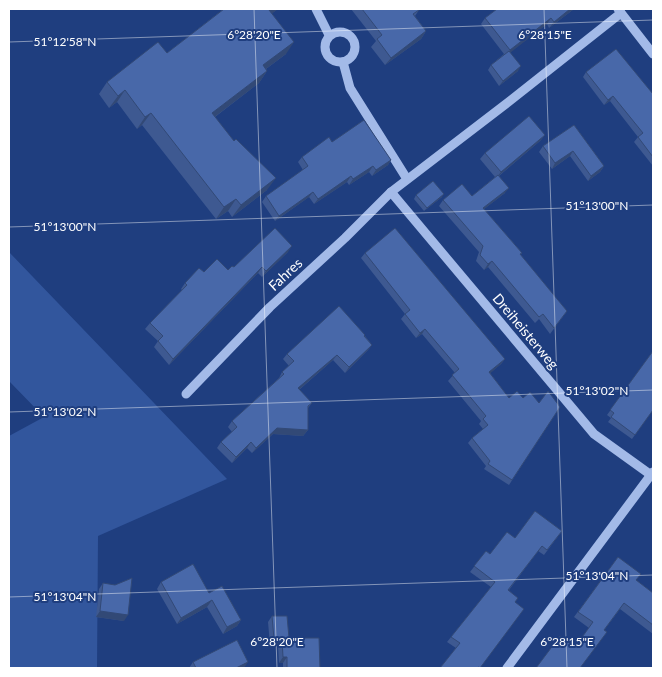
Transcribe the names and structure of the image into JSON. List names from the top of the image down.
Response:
{
  "streets": {
    "street": ["Fahres", "Dreiheisterweg"]
  },
  "crossings": [
    ["Fahres", "Dreiheisterweg"]
  ],
  "coordinates": [
    "6°28'20\"E",
    "6°28'15\"E",
    "51°12'58\"N",
    "51°13'00\"N",
    "51°13'02\"N",
    "51°13'04\"N"
  ]
}
